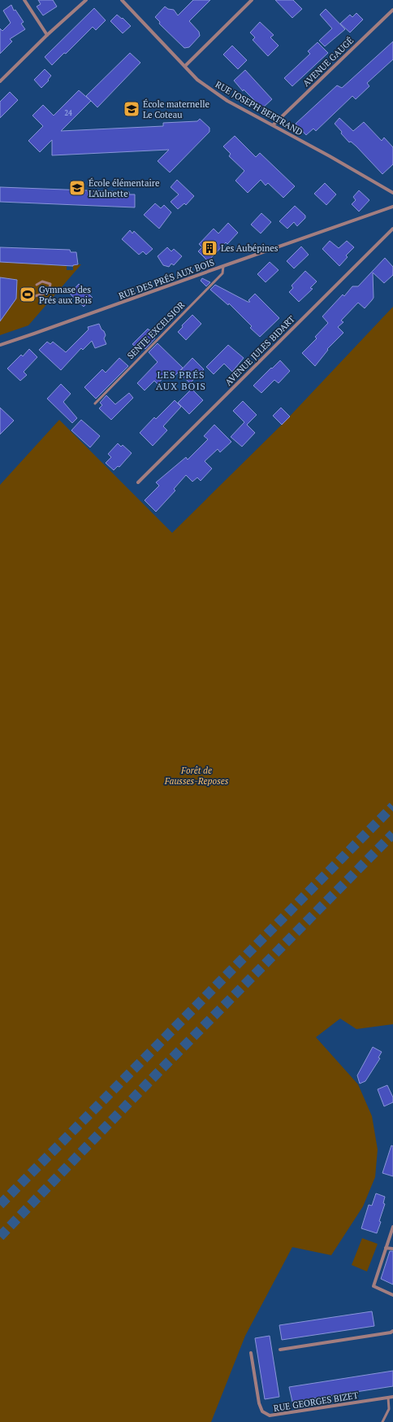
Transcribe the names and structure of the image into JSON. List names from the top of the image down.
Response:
{
  "streets": {
    "street": [
      "AVENUE GAUGÉ",
      "RUE JOSEPH BERTRAND",
      "RUE DES PRÉS AUX BOIS",
      "AVENUE JULES BIDART",
      "RUE GEORGES BIZET"
    ],
    "lane": ["SENTE EXCELSIOR"]
  },
  "crossings": [
    ["AVENUE GAUGÉ", "RUE JOSEPH BERTRAND"],
    ["RUE DES PRÉS AUX BOIS", "SENTE EXCELSIOR"]
  ],
  "districts": ["LES PRÉS AUX BOIS"],
  "parks": ["Forêt de Fausses-Reposes"],
  "places": {
    "school or university": ["École maternelle Le Coteau", "École élémentaire L'Aulnette"],
    "building": ["Les Aubépines"],
    "sports": ["Gymnase des Prés aux Bois"]
  },
  "house_numbers": ["24"]
}
